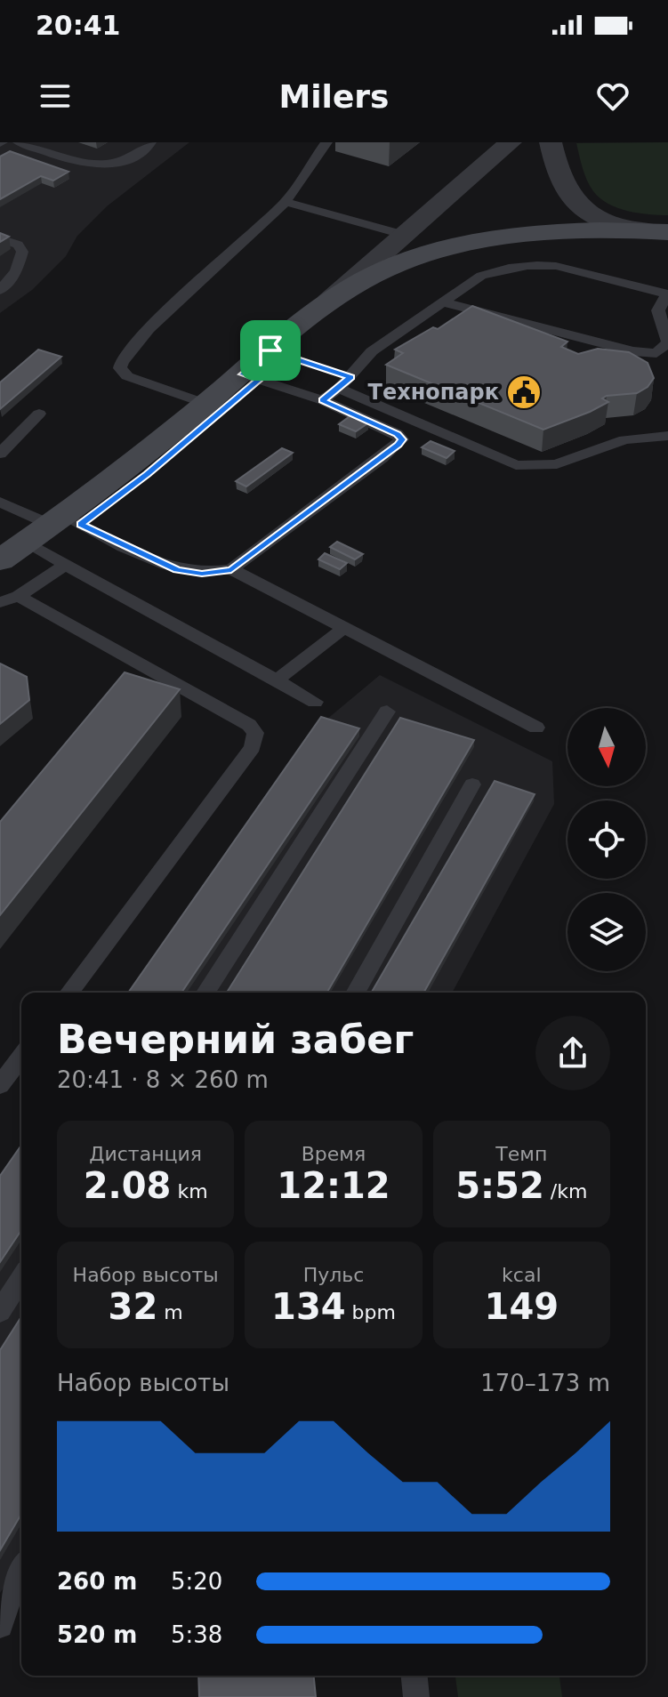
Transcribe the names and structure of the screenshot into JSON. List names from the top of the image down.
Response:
{
  "places": {
    "public building": ["Технопарк"]
  },
  "north": "bottom",
  "page": {
    "status": "20:41",
    "header": "Milers",
    "heading": ["Вечерний забег", "20:41 · 8 × 260 m"],
    "stats": [
      ["Дистанция", "2.08 km"],
      ["Время", "12:12"],
      ["Темп", "5:52 /km"],
      ["Набор высоты", "32 m"],
      ["Пульс", "134 bpm"],
      ["kcal", "149"]
    ],
    "chart": ["Набор высоты", "170–173 m"],
    "list": [
      {
        "name": "260 m",
        "note": "5:20"
      },
      {
        "name": "520 m",
        "note": "5:38"
      }
    ]
  }
}
